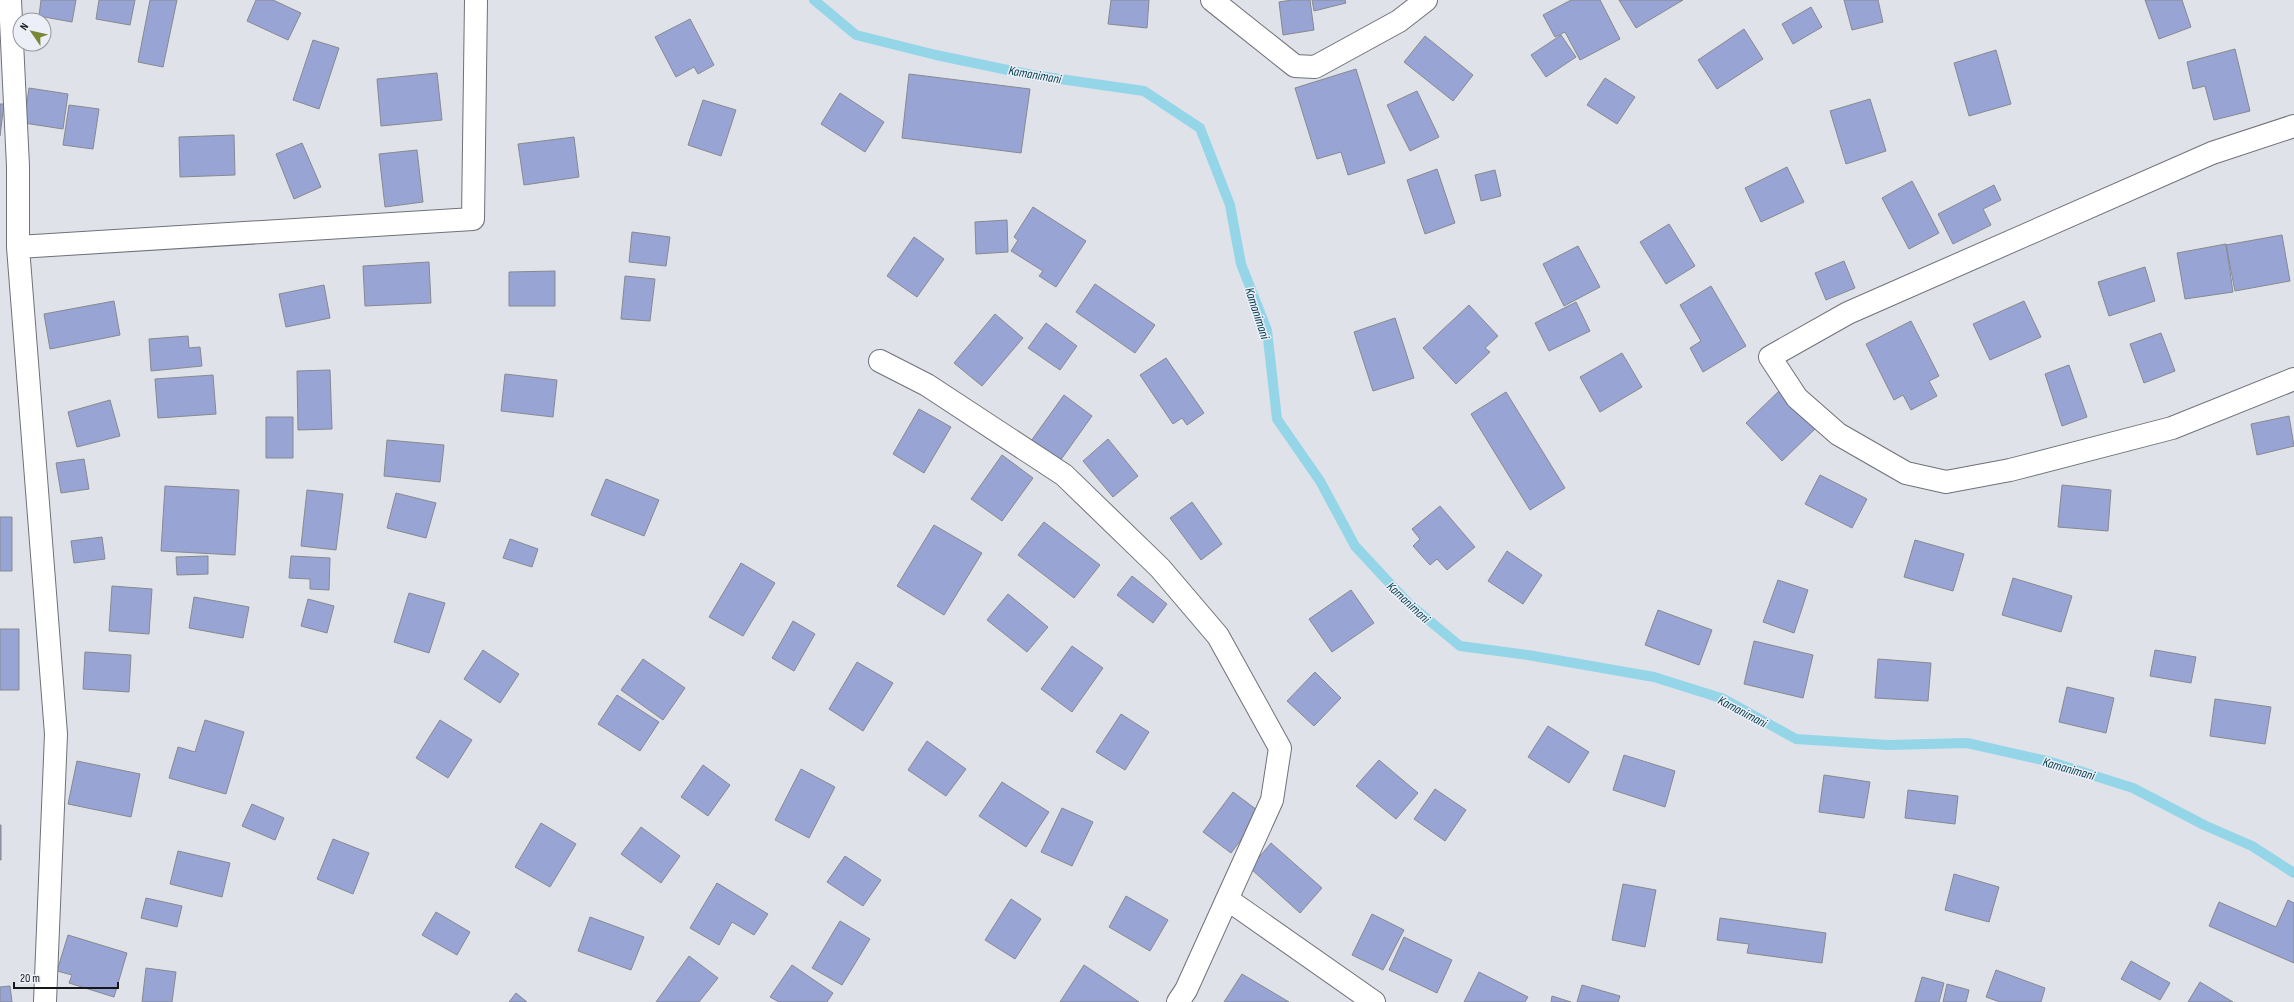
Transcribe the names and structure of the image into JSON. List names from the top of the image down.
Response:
{
  "water": ["Kamanimani"],
  "scale_bar": "20 m",
  "north": "top left"
}
